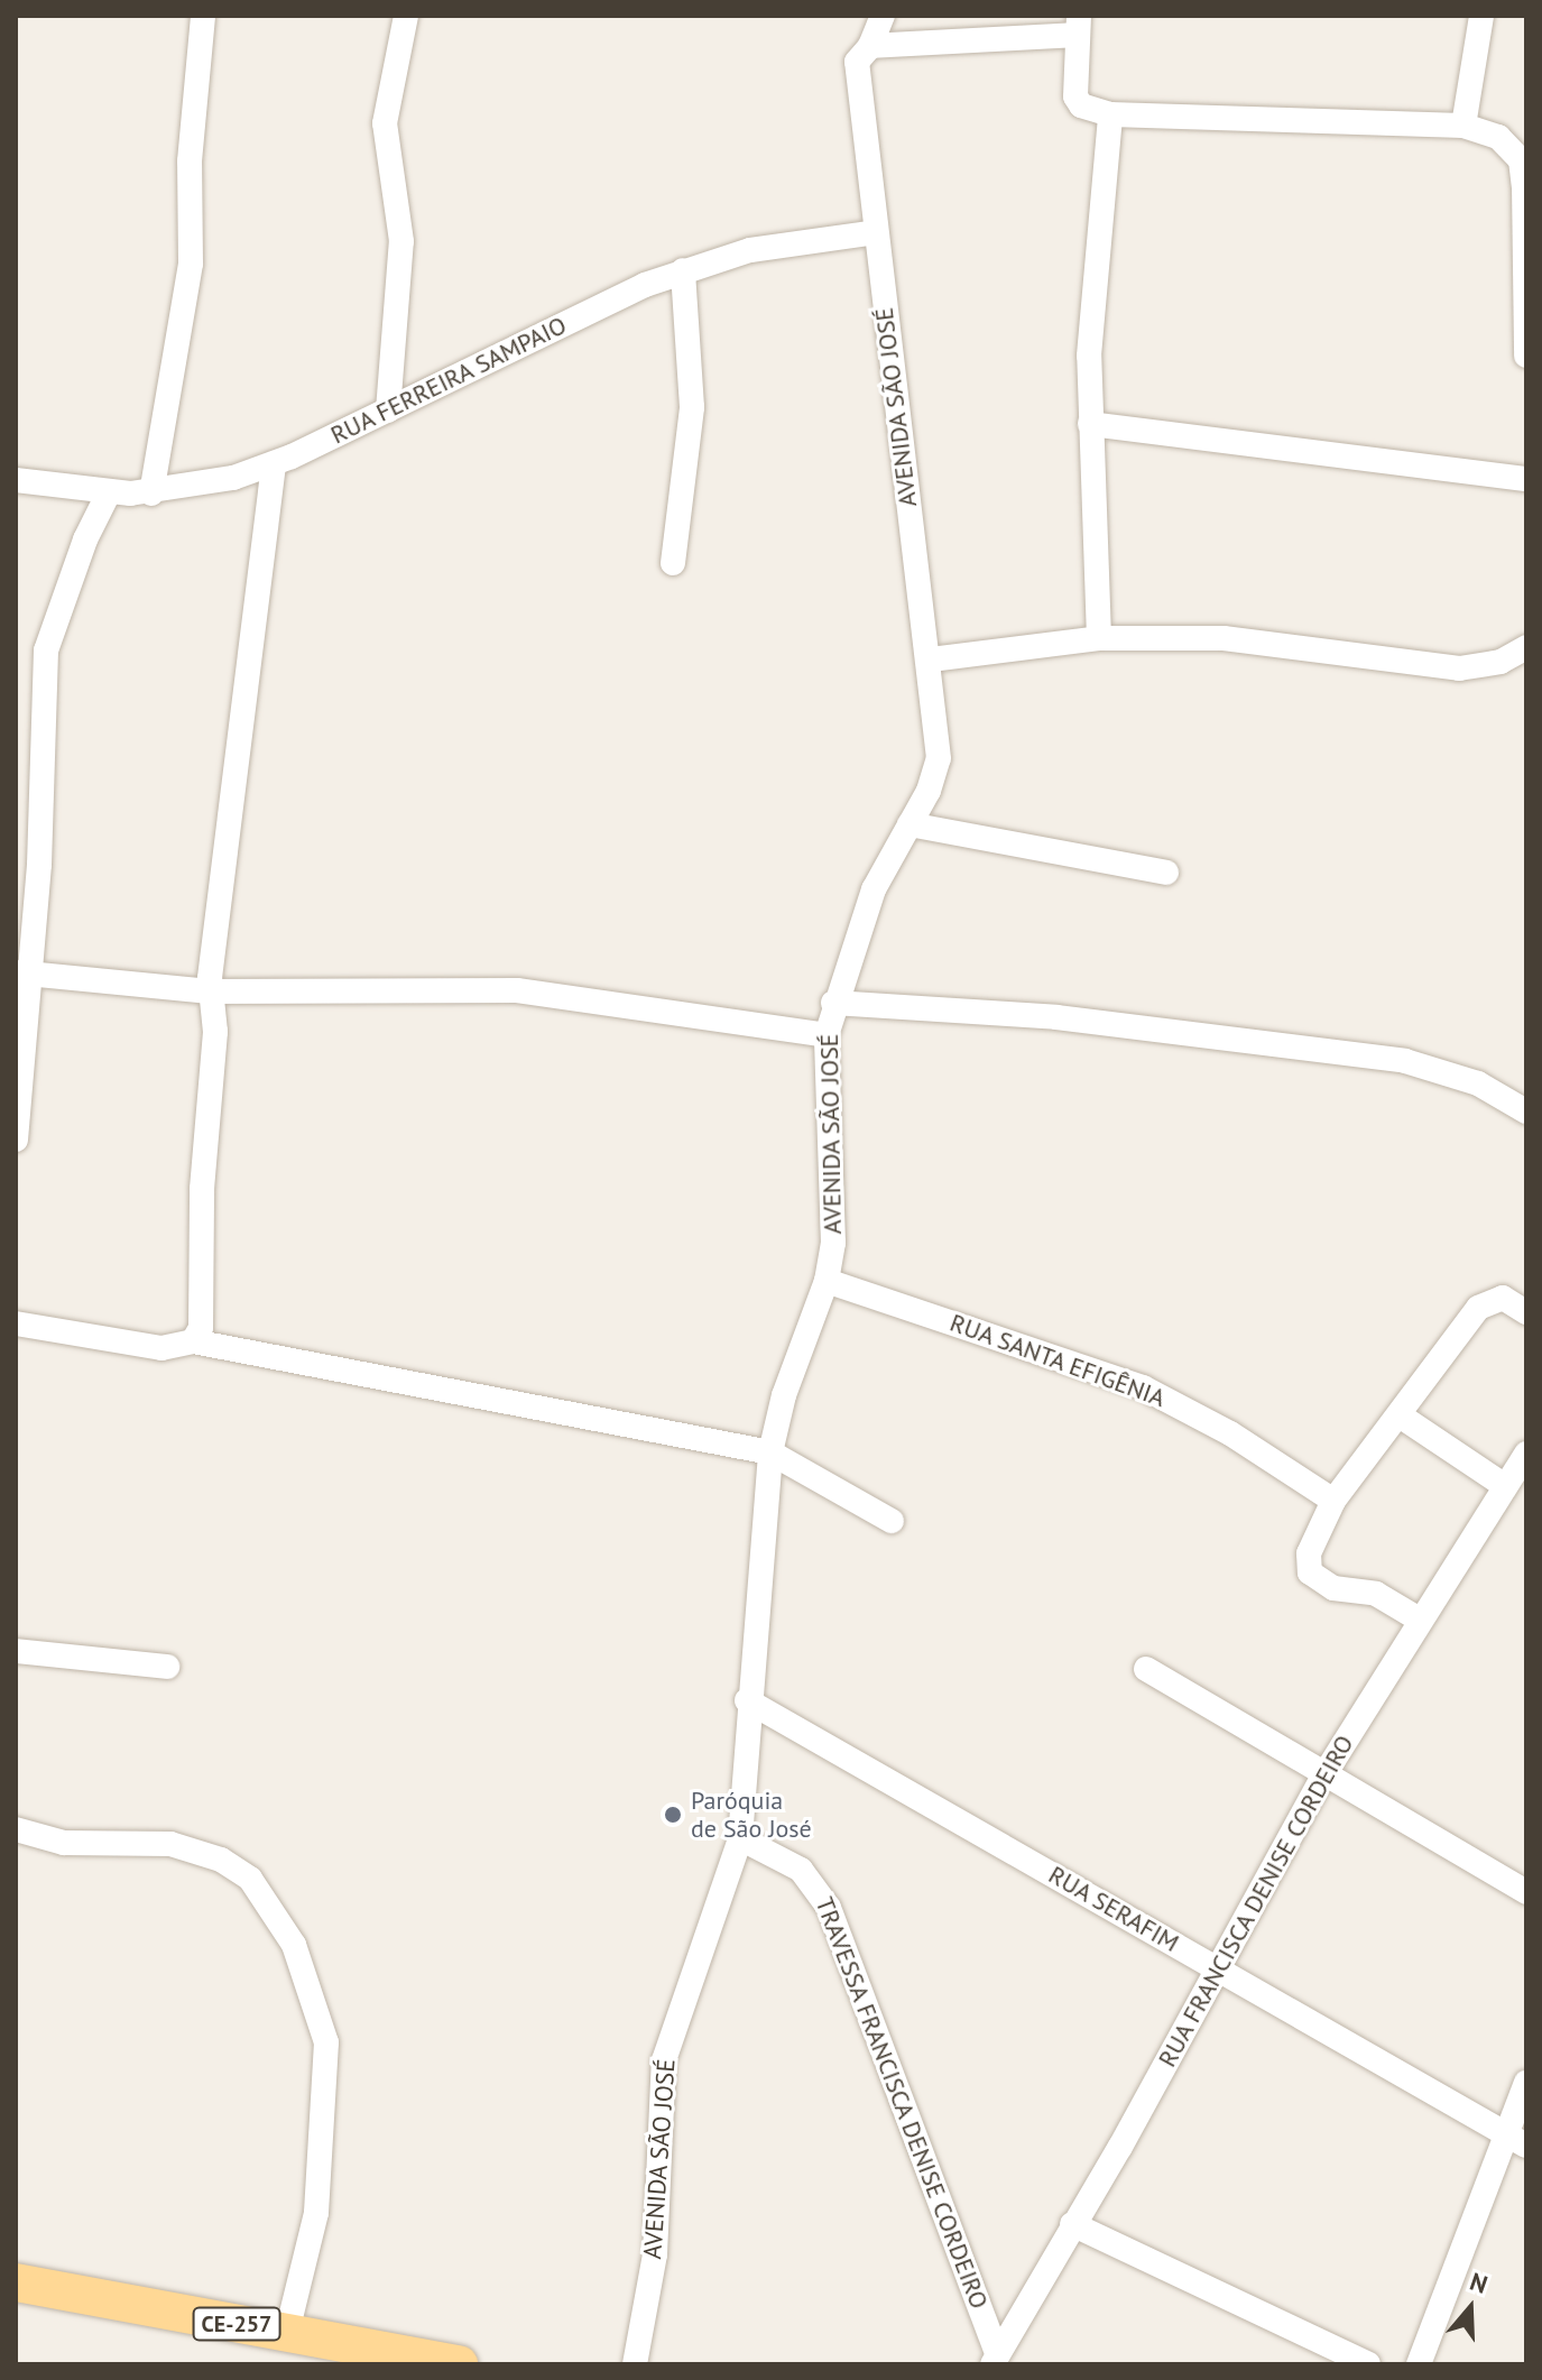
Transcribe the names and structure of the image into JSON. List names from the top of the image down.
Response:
{
  "streets": {
    "main road": ["CE-257"],
    "street": [
      "RUA FERREIRA SAMPAIO",
      "AVENIDA SÃO JOSÉ",
      "RUA SANTA EFIGÊNIA",
      "RUA FRANCISCA DENISE CORDEIRO",
      "RUA SERAFIM",
      "TRAVESSA FRANCISCA DENISE CORDEIRO"
    ]
  },
  "crossings": [
    ["RUA FERREIRA SAMPAIO", "AVENIDA SÃO JOSÉ"],
    ["AVENIDA SÃO JOSÉ", "RUA SANTA EFIGÊNIA"],
    ["AVENIDA SÃO JOSÉ", "RUA SERAFIM"],
    ["AVENIDA SÃO JOSÉ", "TRAVESSA FRANCISCA DENISE CORDEIRO"],
    ["RUA FRANCISCA DENISE CORDEIRO", "RUA SERAFIM"],
    ["RUA FRANCISCA DENISE CORDEIRO", "TRAVESSA FRANCISCA DENISE CORDEIRO"]
  ],
  "places": ["Paróquia de São José"],
  "north": "top"
}
